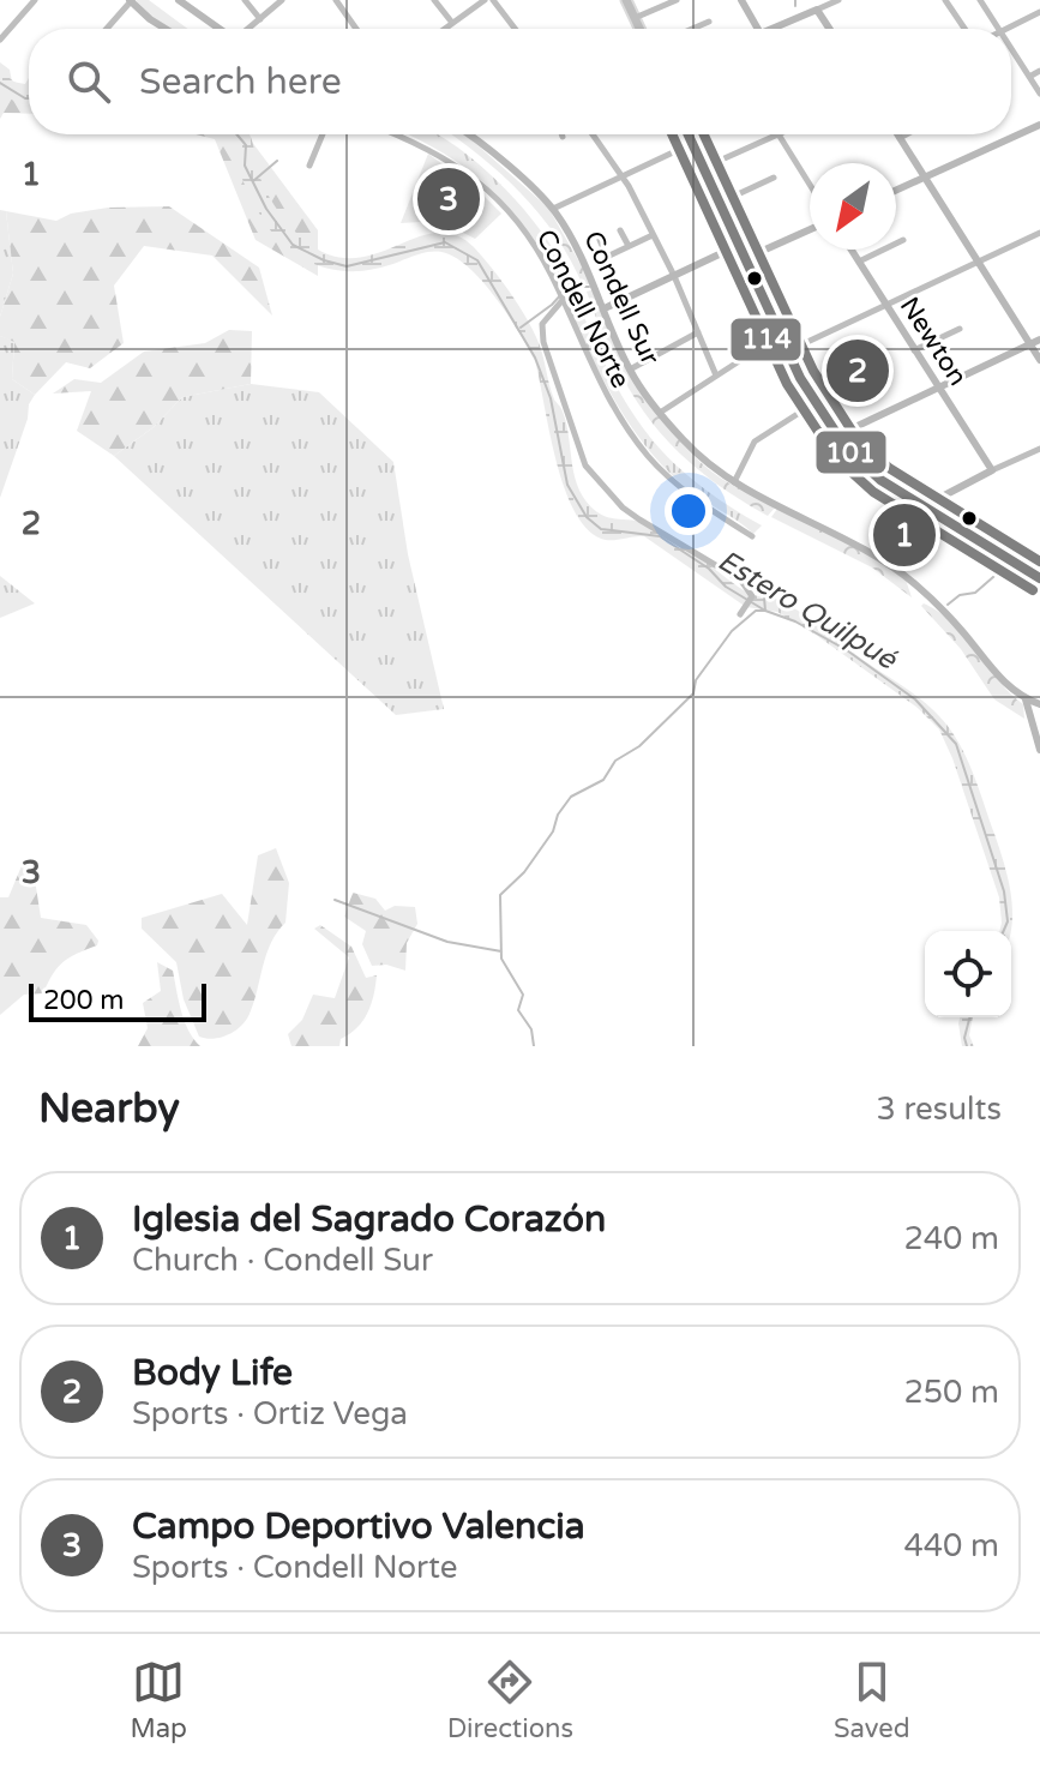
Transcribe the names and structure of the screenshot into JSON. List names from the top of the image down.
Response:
{
  "streets": {
    "street": ["Condell Sur", "Condell Norte", "Newton"]
  },
  "water": ["Estero Quilpué"],
  "lines": ["transit line 101", "transit line 114"],
  "scale_bar": "200 m",
  "north": "bottom left",
  "page": {
    "search": "Search here",
    "pins": ["3", "2", "1"],
    "scale": "200 m",
    "heading": ["Nearby", "3 results"],
    "list": [
      {
        "mark": "1",
        "name": "Iglesia del Sagrado Corazón",
        "note": "Church · Condell Sur",
        "value": "240 m"
      },
      {
        "mark": "2",
        "name": "Body Life",
        "note": "Sports · Ortiz Vega",
        "value": "250 m"
      },
      {
        "mark": "3",
        "name": "Campo Deportivo Valencia",
        "note": "Sports · Condell Norte",
        "value": "440 m"
      }
    ],
    "nav": ["Map", "Directions", "Saved"]
  },
  "grid": {
    "rows": ["1", "2", "3"]
  }
}
